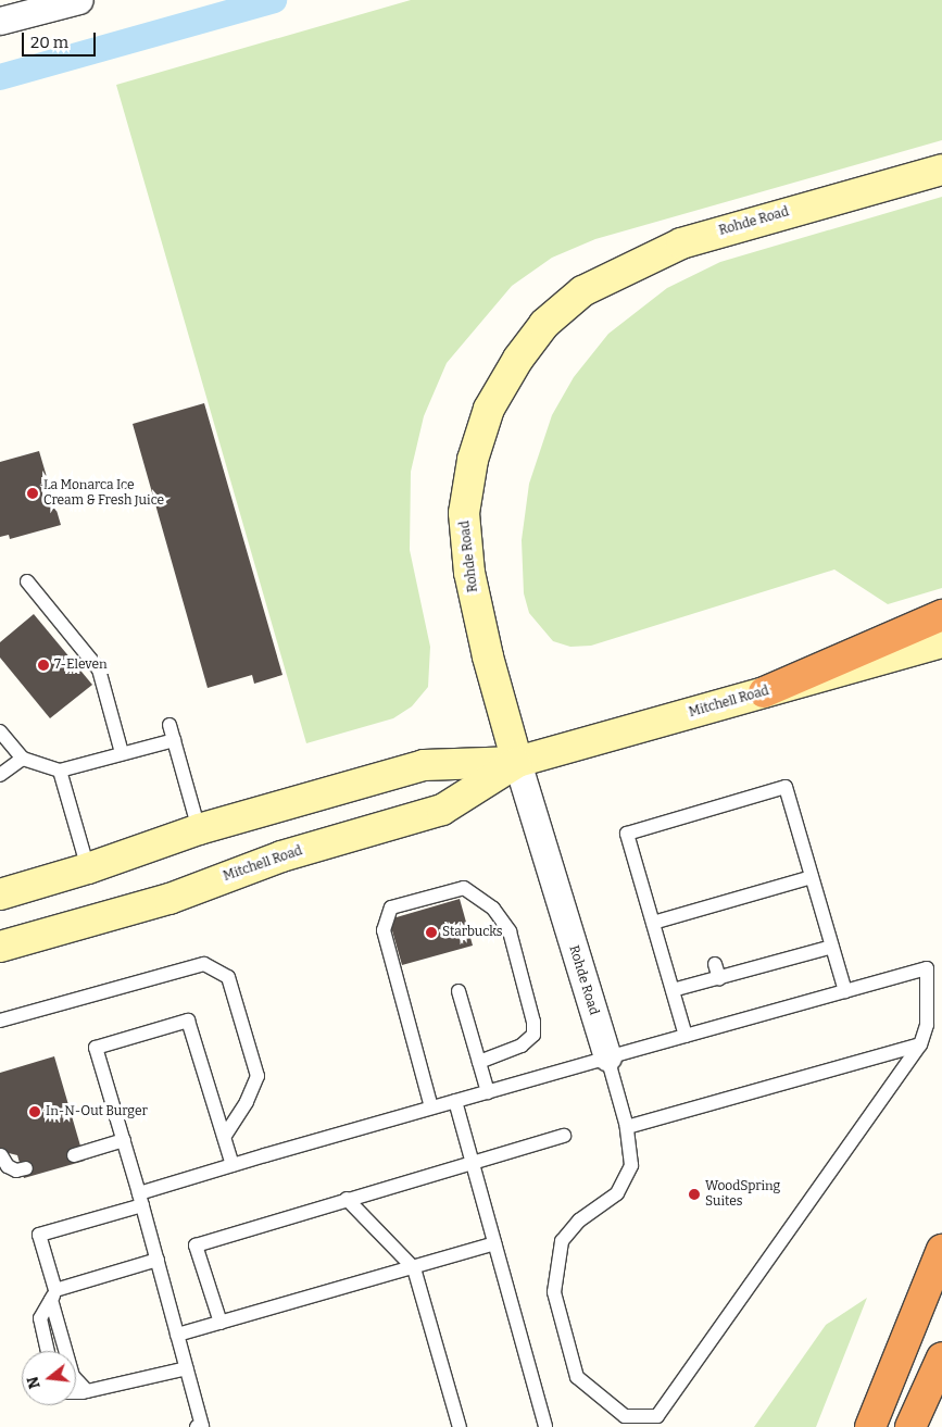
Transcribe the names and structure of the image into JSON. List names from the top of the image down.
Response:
{
  "streets": {
    "street": ["Rohde Road", "Mitchell Road"]
  },
  "crossings": [
    ["Rohde Road", "Mitchell Road"]
  ],
  "places": [
    "La Monarca Ice Cream & Fresh Juice",
    "7-Eleven",
    "Starbucks",
    "In-N-Out Burger",
    "WoodSpring Suites"
  ],
  "scale_bar": "20 m",
  "north": "left"
}
